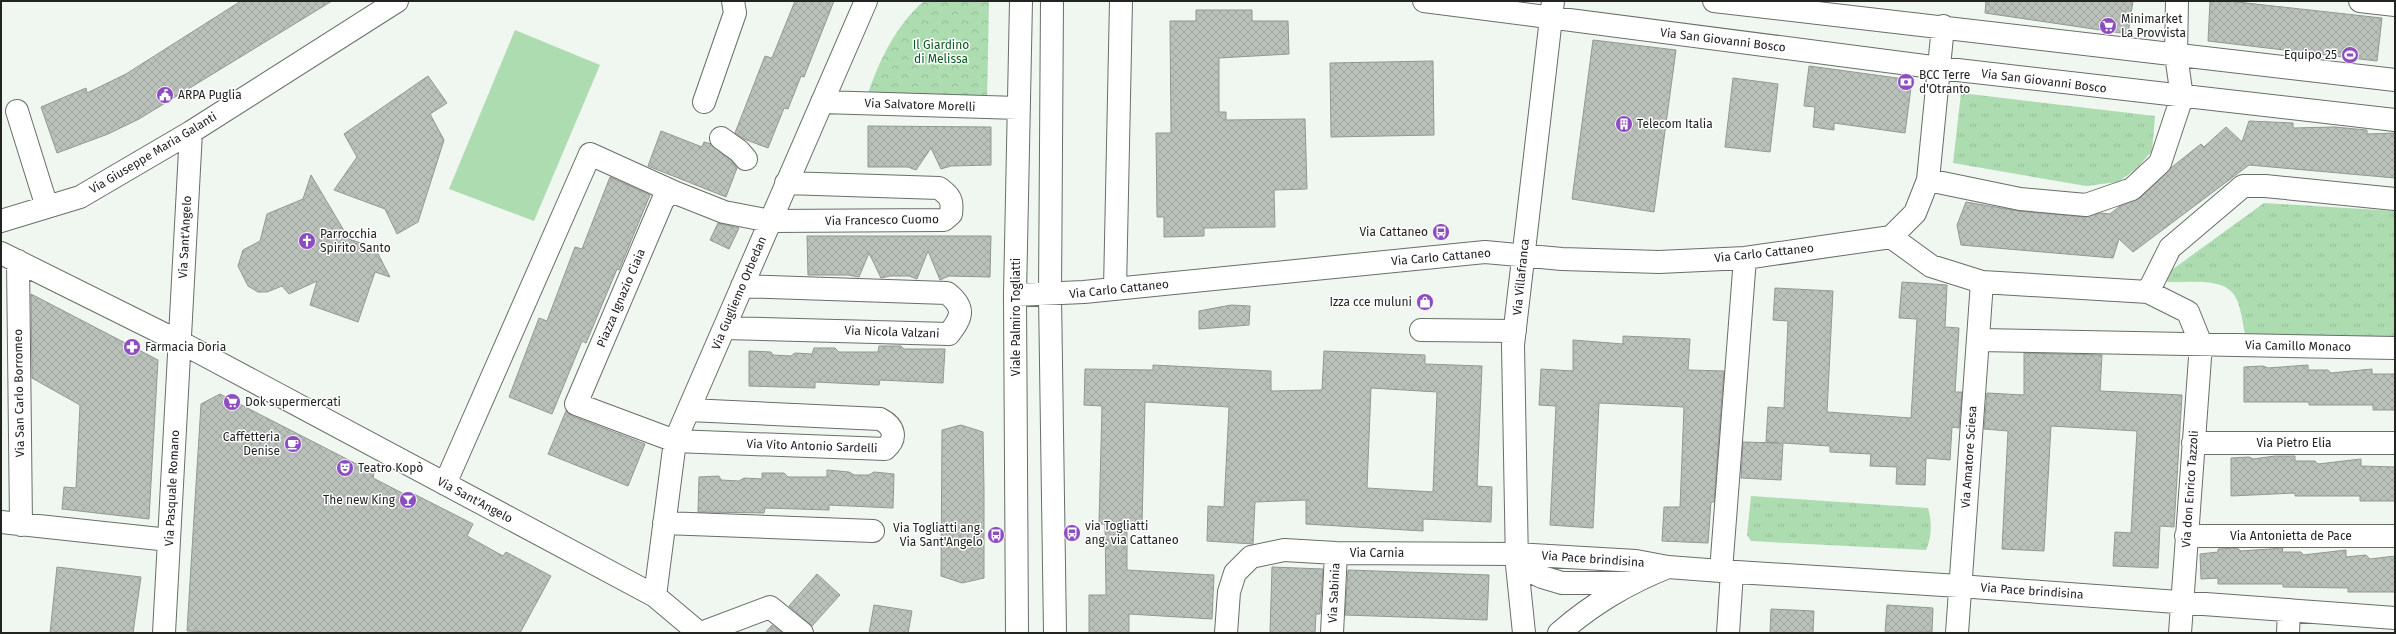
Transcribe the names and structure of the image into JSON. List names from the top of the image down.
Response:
{
  "streets": {
    "street": [
      "Via San Giovanni Bosco",
      "Via Salvatore Morelli",
      "Via Giuseppe Maria Galanti",
      "Via Francesco Cuomo",
      "Via Sant'Angelo",
      "Via Carlo Cattaneo",
      "Via Villafranca",
      "Via Gugliemo Orbedan",
      "Piazza Ignazio Ciaia",
      "Viale Palmiro Togliatti",
      "Via Nicola Valzani",
      "Via Camillo Monaco",
      "Via San Carlo Borromeo",
      "Via Pietro Elia",
      "Via Vito Antonio Sardelli",
      "Via Amatore Sciesa",
      "Via Pasquale Romano",
      "Via don Enrico Tazzoli",
      "Via Antonietta de Pace",
      "Via Carnia",
      "Via Pace brindisina",
      "Via Sabinia"
    ]
  },
  "crossings": [
    ["Via San Giovanni Bosco", "Via Villafranca"],
    ["Via Salvatore Morelli", "Via Gugliemo Orbedan"],
    ["Via Salvatore Morelli", "Viale Palmiro Togliatti"],
    ["Via Giuseppe Maria Galanti", "Via Sant'Angelo"],
    ["Via Francesco Cuomo", "Via Gugliemo Orbedan"],
    ["Via Sant'Angelo", "Via Gugliemo Orbedan"],
    ["Via Sant'Angelo", "Via San Carlo Borromeo"],
    ["Via Sant'Angelo", "Via Pasquale Romano"],
    ["Via Carlo Cattaneo", "Via Villafranca"],
    ["Via Carlo Cattaneo", "Viale Palmiro Togliatti"],
    ["Via Villafranca", "Via Carnia"],
    ["Via Villafranca", "Via Pace brindisina"],
    ["Via Gugliemo Orbedan", "Piazza Ignazio Ciaia"],
    ["Via Gugliemo Orbedan", "Via Nicola Valzani"],
    ["Via Gugliemo Orbedan", "Via Vito Antonio Sardelli"],
    ["Piazza Ignazio Ciaia", "Via Vito Antonio Sardelli"],
    ["Via Camillo Monaco", "Via Amatore Sciesa"],
    ["Via Camillo Monaco", "Via don Enrico Tazzoli"],
    ["Via San Carlo Borromeo", "Via Pasquale Romano"],
    ["Via Pietro Elia", "Via don Enrico Tazzoli"],
    ["Via Amatore Sciesa", "Via Pace brindisina"],
    ["Via don Enrico Tazzoli", "Via Antonietta de Pace"],
    ["Via don Enrico Tazzoli", "Via Pace brindisina"],
    ["Via Carnia", "Via Pace brindisina"],
    ["Via Carnia", "Via Sabinia"]
  ],
  "parks": ["Il Giardino di Melissa"],
  "places": {
    "supermarket": ["Minimarket La Provvista", "Dok supermercati"],
    "sports": ["Equipo 25"],
    "bank": ["BCC Terre d'Otranto"],
    "public building": ["ARPA Puglia"],
    "building": ["Telecom Italia"],
    "bus stop": ["Via Cattaneo", "via Togliatti ang. via Cattaneo", "Via Togliatti ang. Via Sant'Angelo"],
    "church": ["Parrocchia Spirito Santo"],
    "shop": ["Izza cce muluni"],
    "pharmacy": ["Farmacia Doria"],
    "cafe": ["Caffetteria Denise"],
    "theatre": ["Teatro Kopò"],
    "bar": ["The new King"]
  }
}
